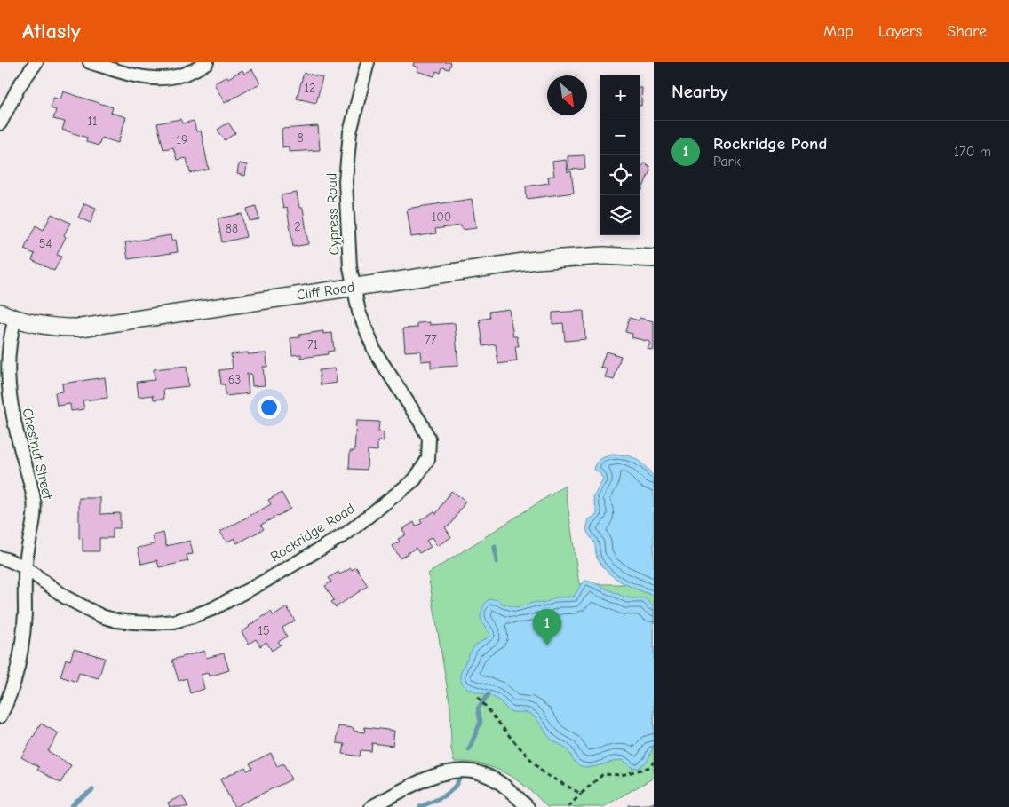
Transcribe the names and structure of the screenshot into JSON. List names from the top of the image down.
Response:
{
  "streets": {
    "street": [
      "Cypress Road",
      "Cliff Road",
      "Chestnut Street",
      "Rockridge Road"
    ]
  },
  "crossings": [
    ["Cypress Road", "Cliff Road"],
    ["Cypress Road", "Rockridge Road"],
    ["Cliff Road", "Chestnut Street"],
    ["Cliff Road", "Rockridge Road"],
    ["Chestnut Street", "Rockridge Road"]
  ],
  "house_numbers": [
    "12",
    "11",
    "8",
    "19",
    "100",
    "2",
    "88",
    "54",
    "77",
    "71",
    "63",
    "15"
  ],
  "north": "bottom right",
  "page": {
    "header": "Atlasly",
    "nav": ["Map", "Layers", "Share"],
    "heading": "Nearby",
    "map_buttons": ["+", "−"],
    "list": [
      {
        "mark": "1",
        "name": "Rockridge Pond",
        "note": "Park",
        "value": "170 m"
      }
    ],
    "pins": "1"
  }
}
